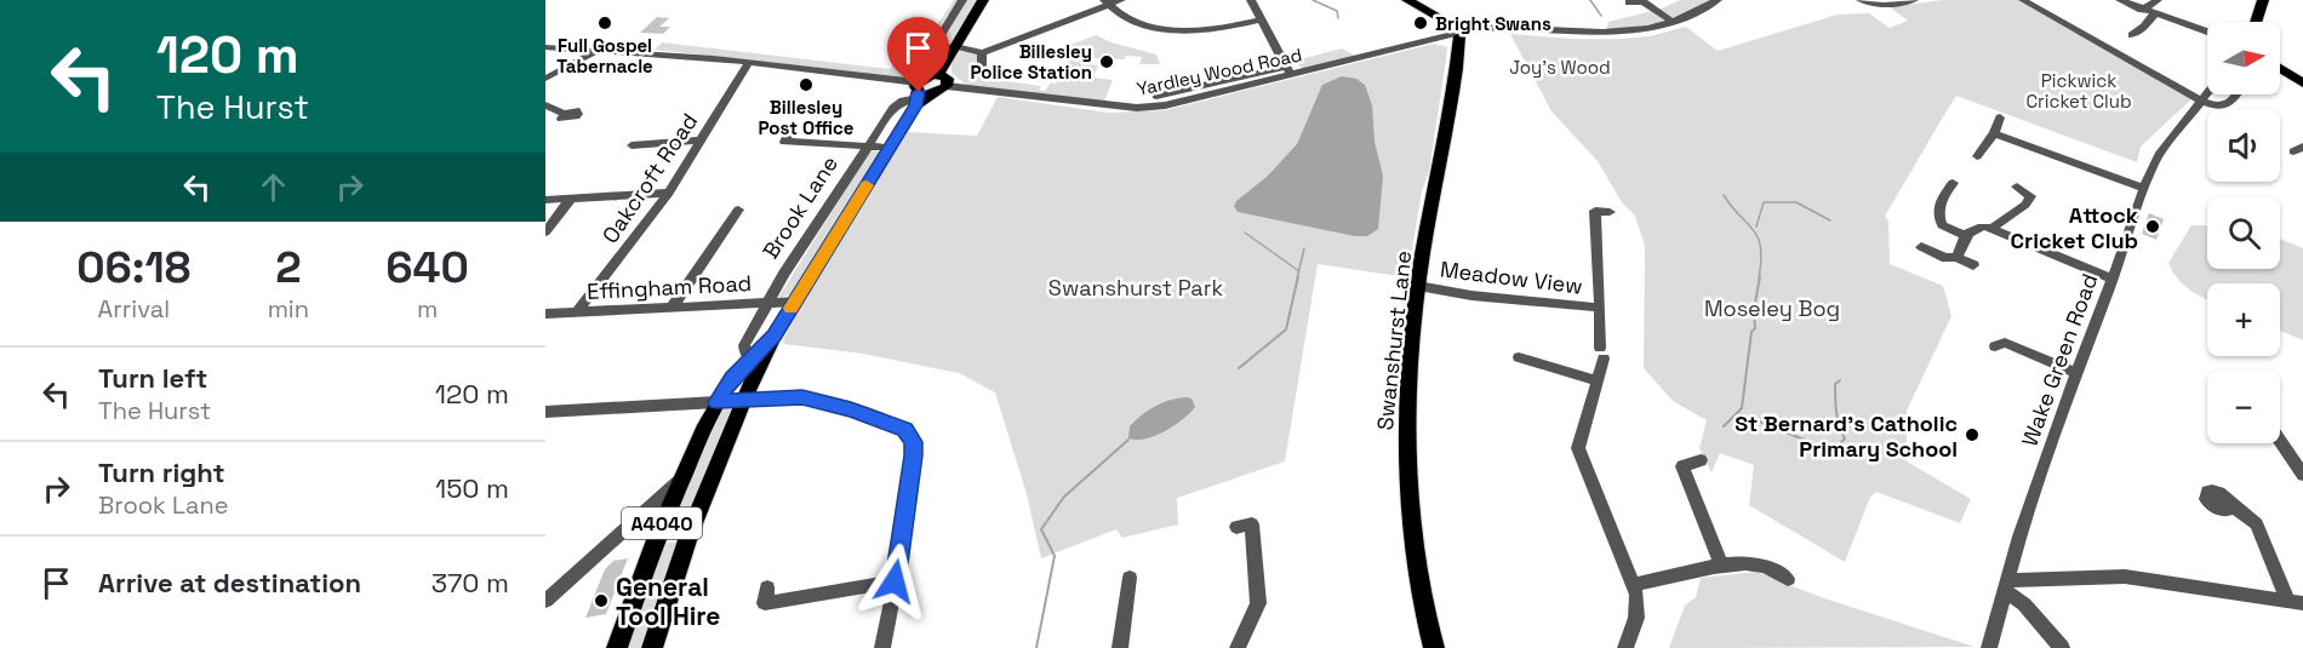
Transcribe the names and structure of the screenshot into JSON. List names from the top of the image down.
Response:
{
  "streets": {
    "main road": ["Brook Lane", "Swanshurst Lane", "A4040"],
    "street": [
      "Yardley Wood Road",
      "Oakcroft Road",
      "Meadow View",
      "Effingham Road",
      "Wake Green Road"
    ]
  },
  "crossings": [
    ["Yardley Wood Road", "Swanshurst Lane"],
    ["Oakcroft Road", "Effingham Road"],
    ["Brook Lane", "Effingham Road"],
    ["Meadow View", "Swanshurst Lane"]
  ],
  "parks": [
    "Joy's Wood",
    "Pickwick Cricket Club",
    "Swanshurst Park",
    "Moseley Bog"
  ],
  "places": [
    "Full Gospel Tabernacle",
    "Bright Swans",
    "Billesley Police Station",
    "Billesley Post Office",
    "Attock Cricket Club",
    "St Bernard's Catholic Primary School",
    "General Tool Hire"
  ],
  "north": "right",
  "page": {
    "turn": ["120 m", "The Hurst"],
    "map_buttons": ["+", "−"],
    "eta": [
      "06:18",
      "Arrival",
      "2",
      "min",
      "640",
      "m"
    ],
    "list": [
      {
        "name": "Turn left",
        "note": "The Hurst",
        "value": "120 m"
      },
      {
        "name": "Turn right",
        "note": "Brook Lane",
        "value": "150 m"
      },
      {
        "name": "Arrive at destination",
        "value": "370 m"
      }
    ]
  }
}
